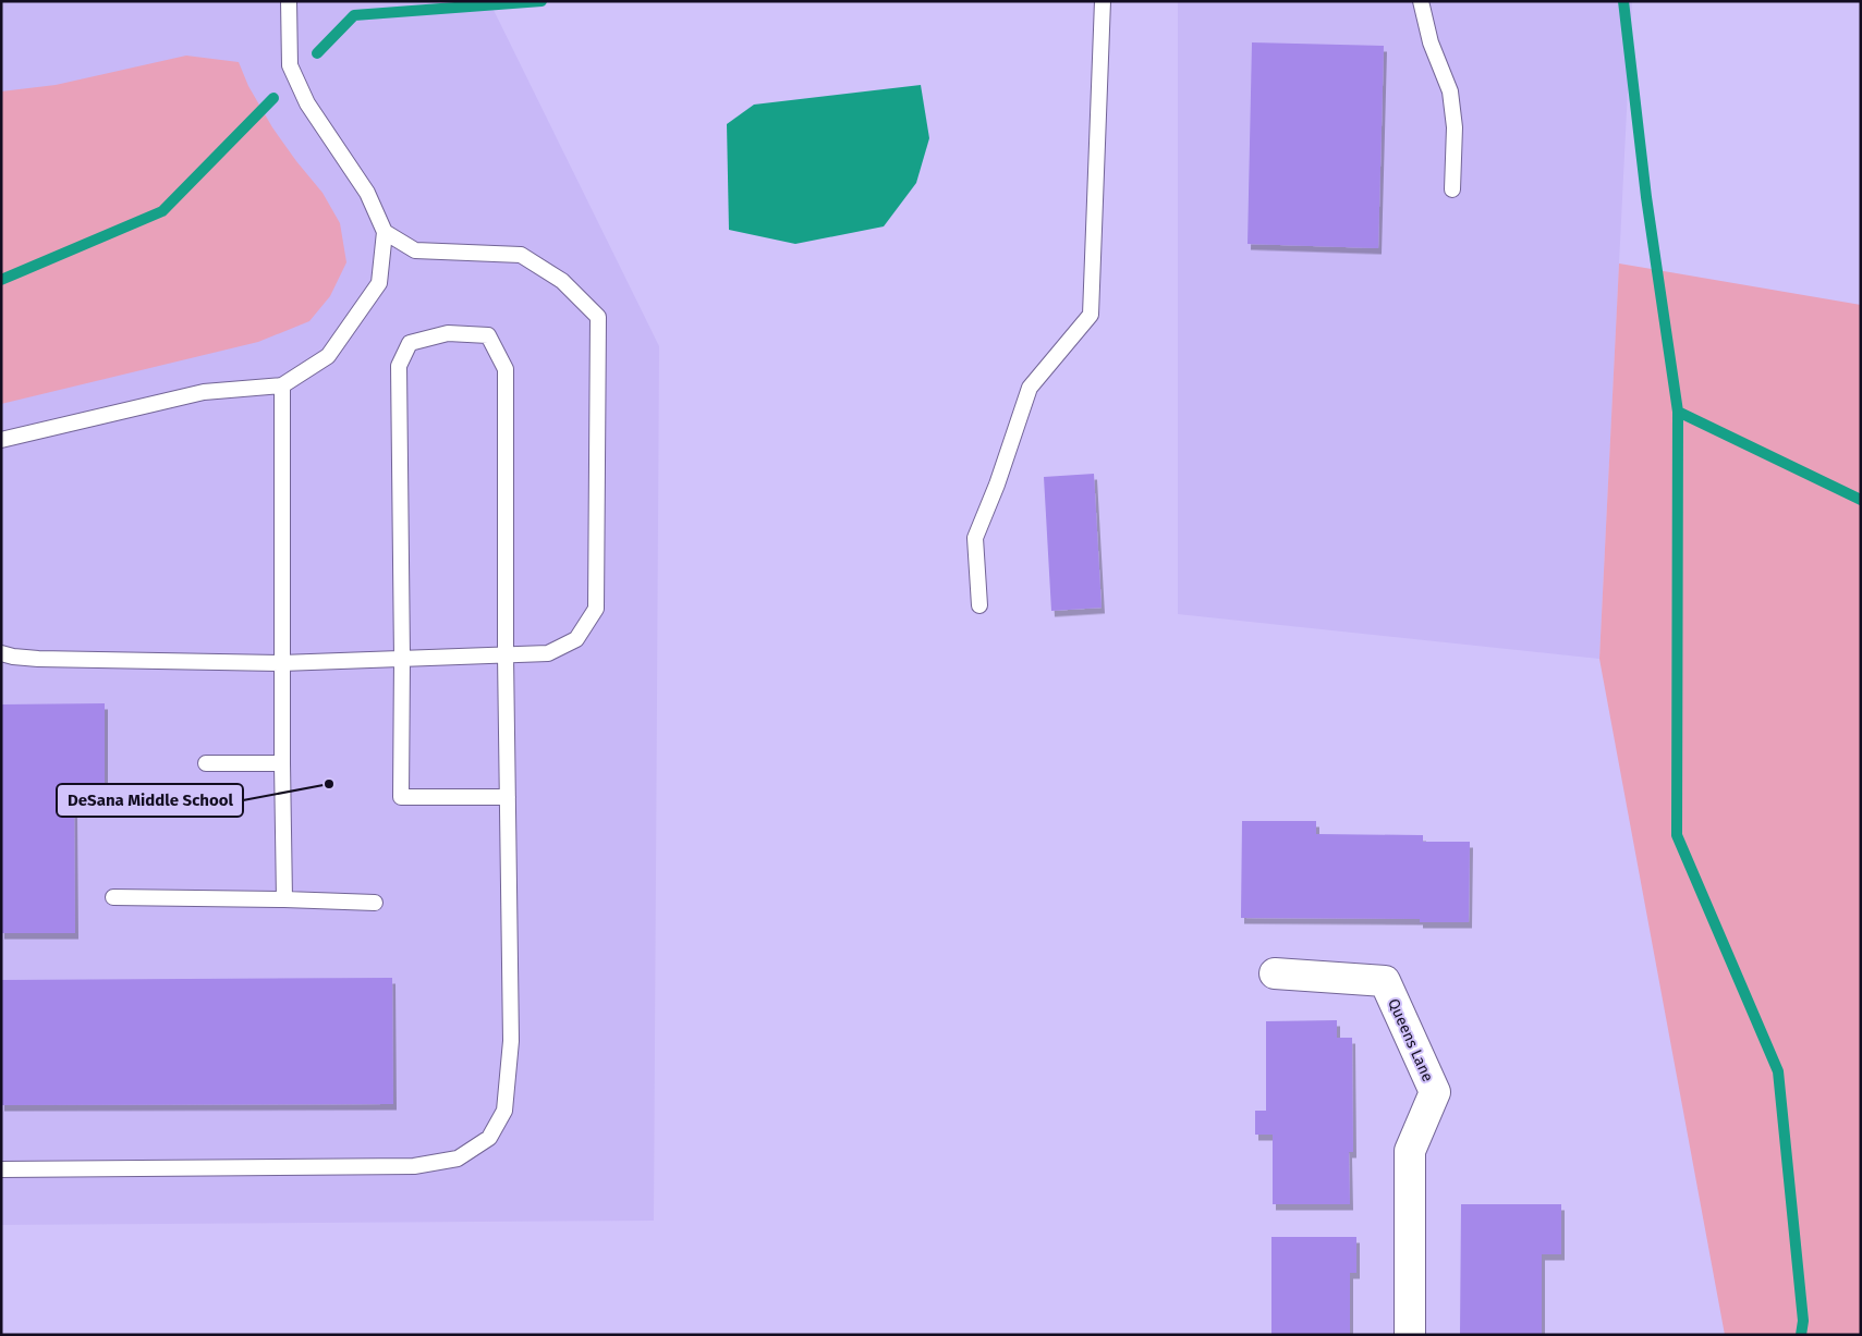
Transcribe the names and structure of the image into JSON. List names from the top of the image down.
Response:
{
  "streets": {
    "street": ["Queens Lane"]
  },
  "places": ["DeSana Middle School"]
}
